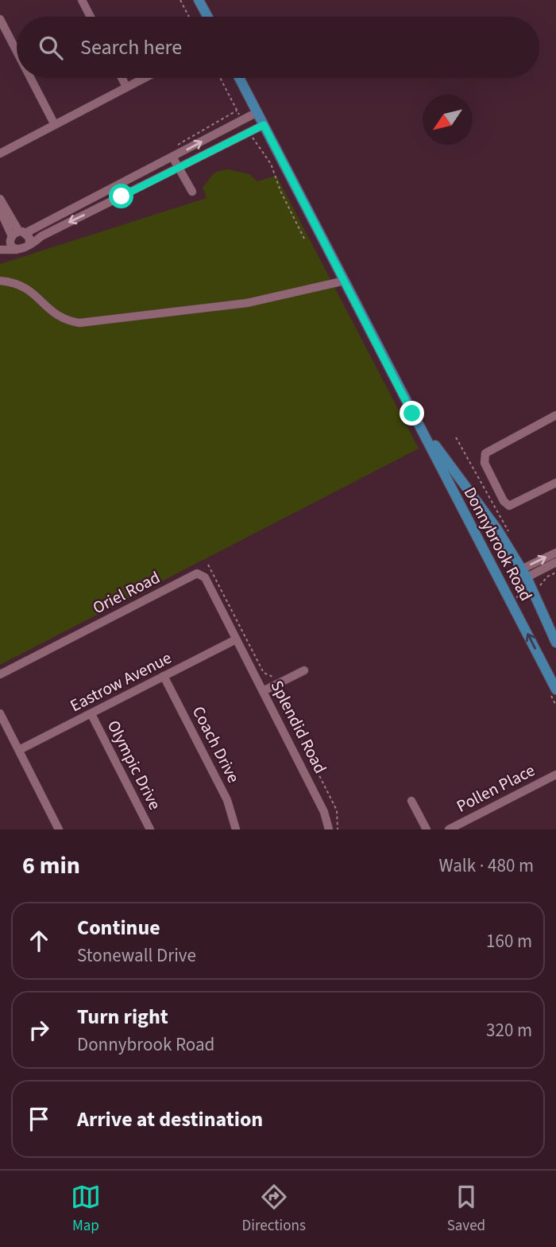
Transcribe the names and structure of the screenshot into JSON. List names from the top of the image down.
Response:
{
  "streets": {
    "main road": ["Donnybrook Road"],
    "street": [
      "Oriel Road",
      "Eastrow Avenue",
      "Splendid Road",
      "Coach Drive",
      "Olympic Drive",
      "Pollen Place"
    ]
  },
  "crossings": [
    ["Oriel Road", "Eastrow Avenue"],
    ["Oriel Road", "Splendid Road"],
    ["Eastrow Avenue", "Splendid Road"],
    ["Eastrow Avenue", "Coach Drive"],
    ["Eastrow Avenue", "Olympic Drive"]
  ],
  "north": "bottom left",
  "page": {
    "search": "Search here",
    "heading": ["6 min", "Walk · 480 m"],
    "list": [
      ["Continue", "Stonewall Drive", "160 m"],
      ["Turn right", "Donnybrook Road", "320 m"],
      "Arrive at destination"
    ],
    "nav": ["Map", "Directions", "Saved"]
  }
}
